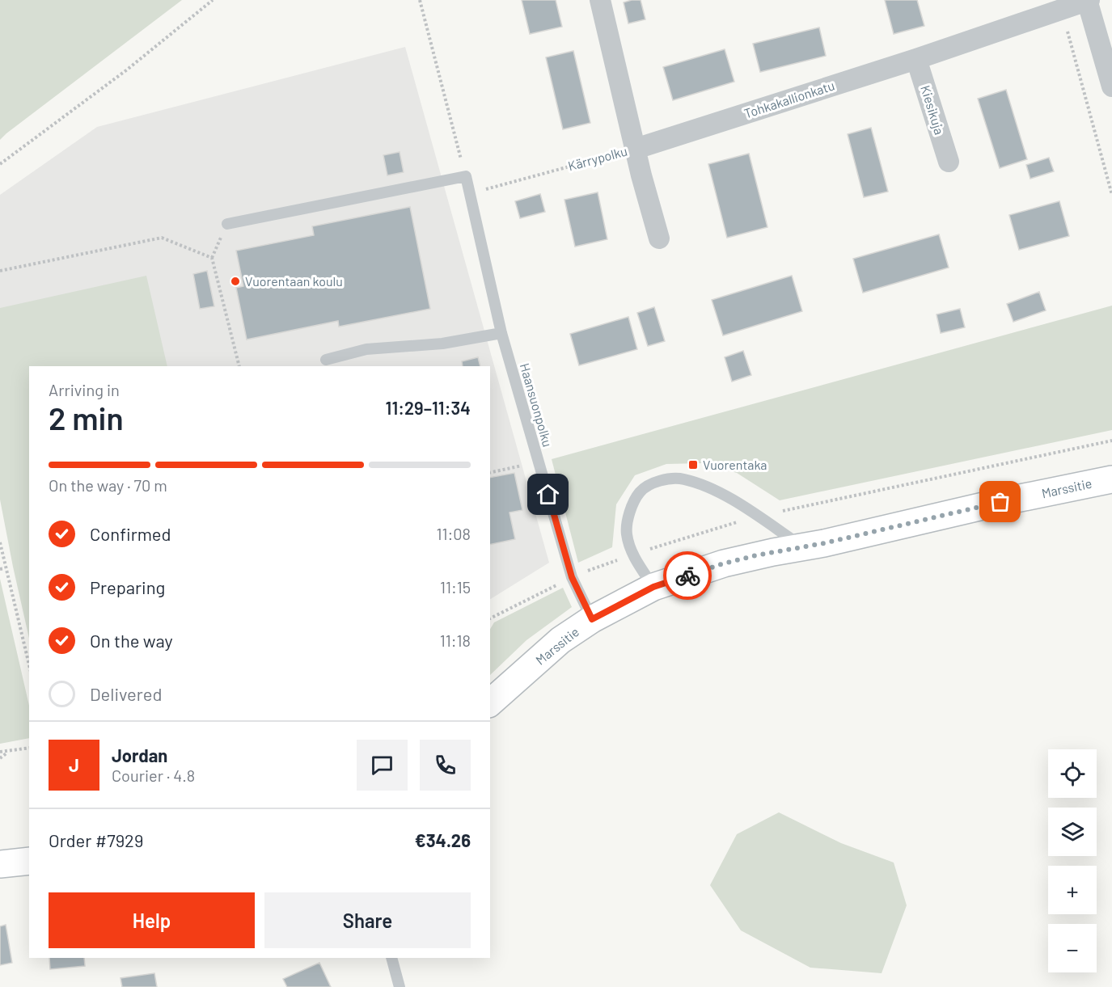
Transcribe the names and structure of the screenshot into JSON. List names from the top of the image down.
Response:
{
  "streets": {
    "main road": ["Marssitie"],
    "street": ["Tohkakallionkatu", "Kiesikuja", "Kärrypolku"],
    "lane": ["Haansuonpolku"]
  },
  "crossings": [
    ["Tohkakallionkatu", "Kiesikuja"],
    ["Tohkakallionkatu", "Kärrypolku"],
    ["Kärrypolku", "Haansuonpolku"],
    ["Haansuonpolku", "Marssitie"]
  ],
  "places": {
    "other": ["Vuorentaan koulu"],
    "transit": ["Vuorentaka"]
  },
  "page": {
    "heading": ["2 min", "Arriving in", "11:29–11:34"],
    "panel": [
      "Jordan",
      "Courier · 4.8",
      "Order #7929",
      "€34.26"
    ],
    "bar": "On the way · 70 m",
    "list": [
      ["Confirmed", "11:08"],
      ["Preparing", "11:15"],
      ["On the way", "11:18"],
      "Delivered"
    ],
    "round": "J",
    "map_buttons": ["+", "−"],
    "buttons": ["Help", "Share"]
  }
}
